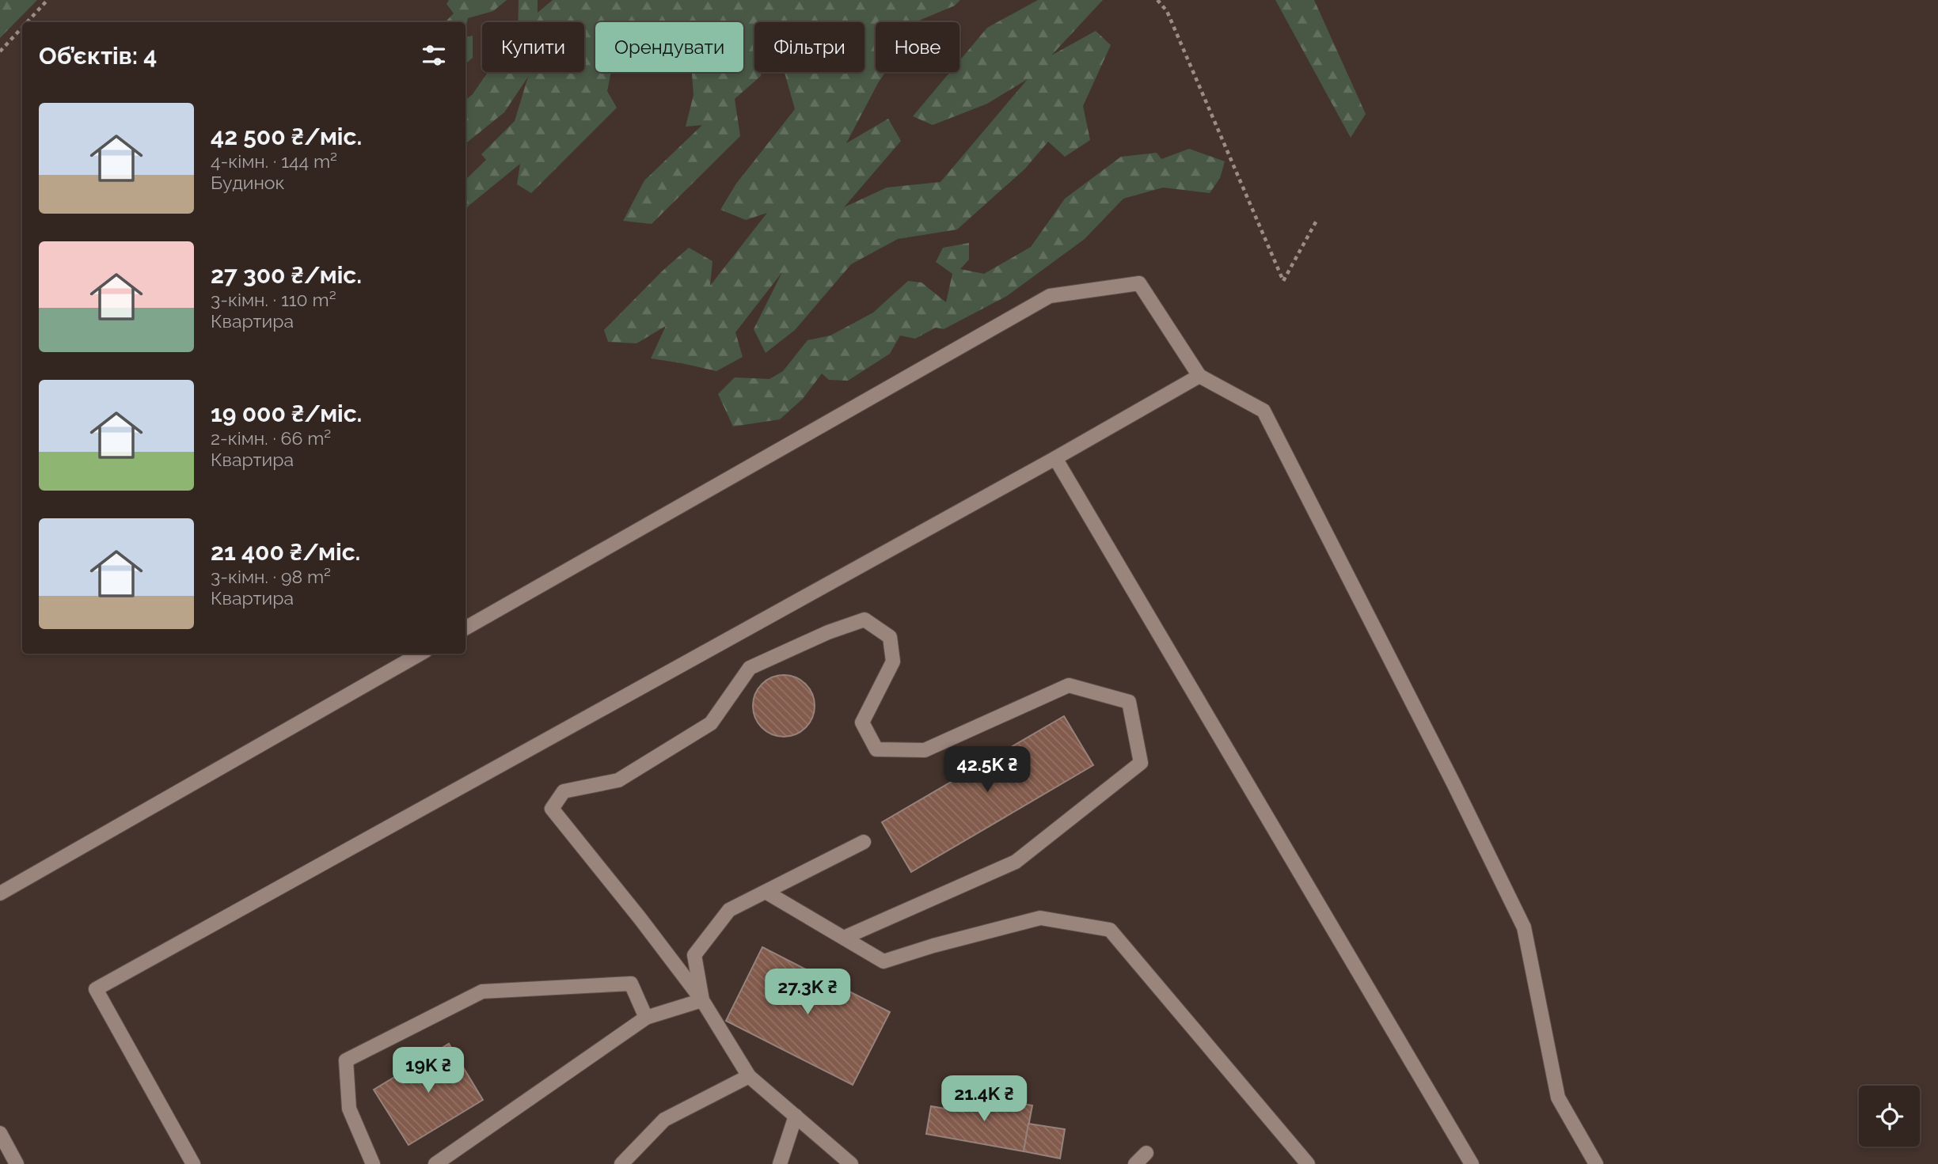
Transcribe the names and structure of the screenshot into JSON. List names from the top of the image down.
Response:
{
  "page": {
    "chip": [
      "Купити",
      "Орендувати",
      "Фільтри",
      "Нове"
    ],
    "heading": "Об’єктів: 4",
    "list": [
      {
        "name": "42 500 ₴/міс.",
        "note": "4-кімн. · 144 m² · Будинок"
      },
      {
        "name": "27 300 ₴/міс.",
        "note": "3-кімн. · 110 m² · Квартира"
      },
      {
        "name": "19 000 ₴/міс.",
        "note": "2-кімн. · 66 m² · Квартира"
      },
      {
        "name": "21 400 ₴/міс.",
        "note": "3-кімн. · 98 m² · Квартира"
      }
    ],
    "price": [
      "42.5K ₴",
      "27.3K ₴",
      "19K ₴",
      "21.4K ₴"
    ]
  }
}
